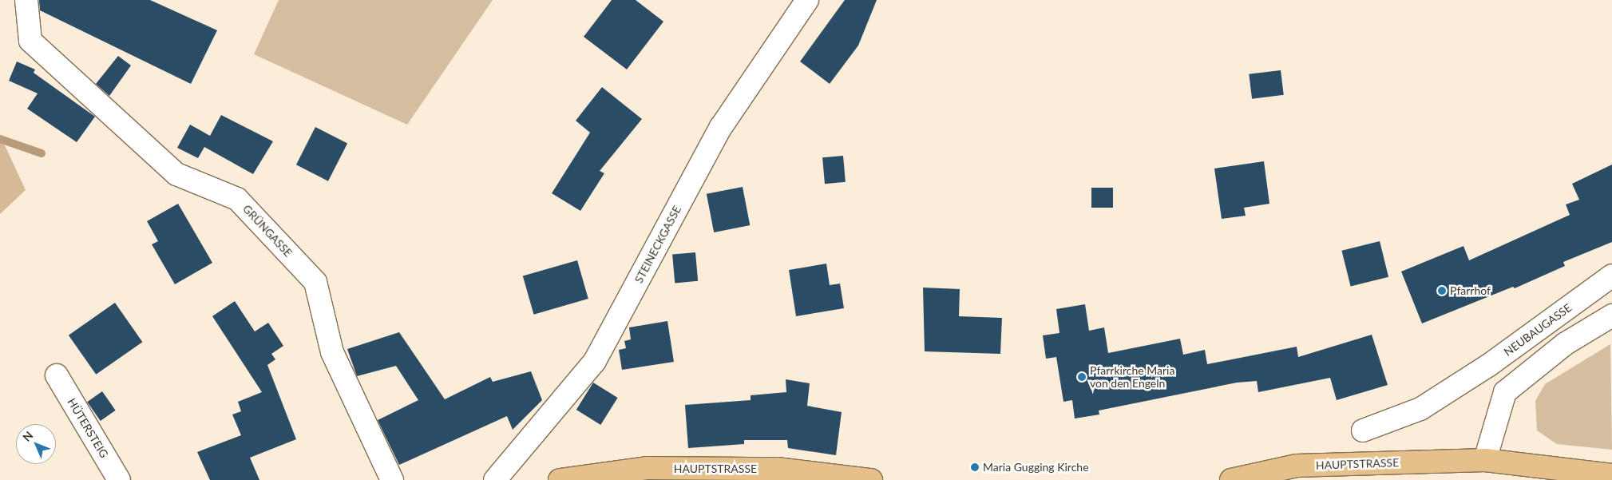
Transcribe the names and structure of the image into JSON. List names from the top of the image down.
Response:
{
  "streets": {
    "main road": ["HAUPTSTRASSE"],
    "street": [
      "GRÜNGASSE",
      "STEINECKGASSE",
      "NEUBAUGASSE",
      "HÜTERSTEIG"
    ]
  },
  "places": ["Pfarrhof", "Pfarrkirche Maria von den Engeln", "Maria Gugging Kirche"],
  "north": "top left"
}
